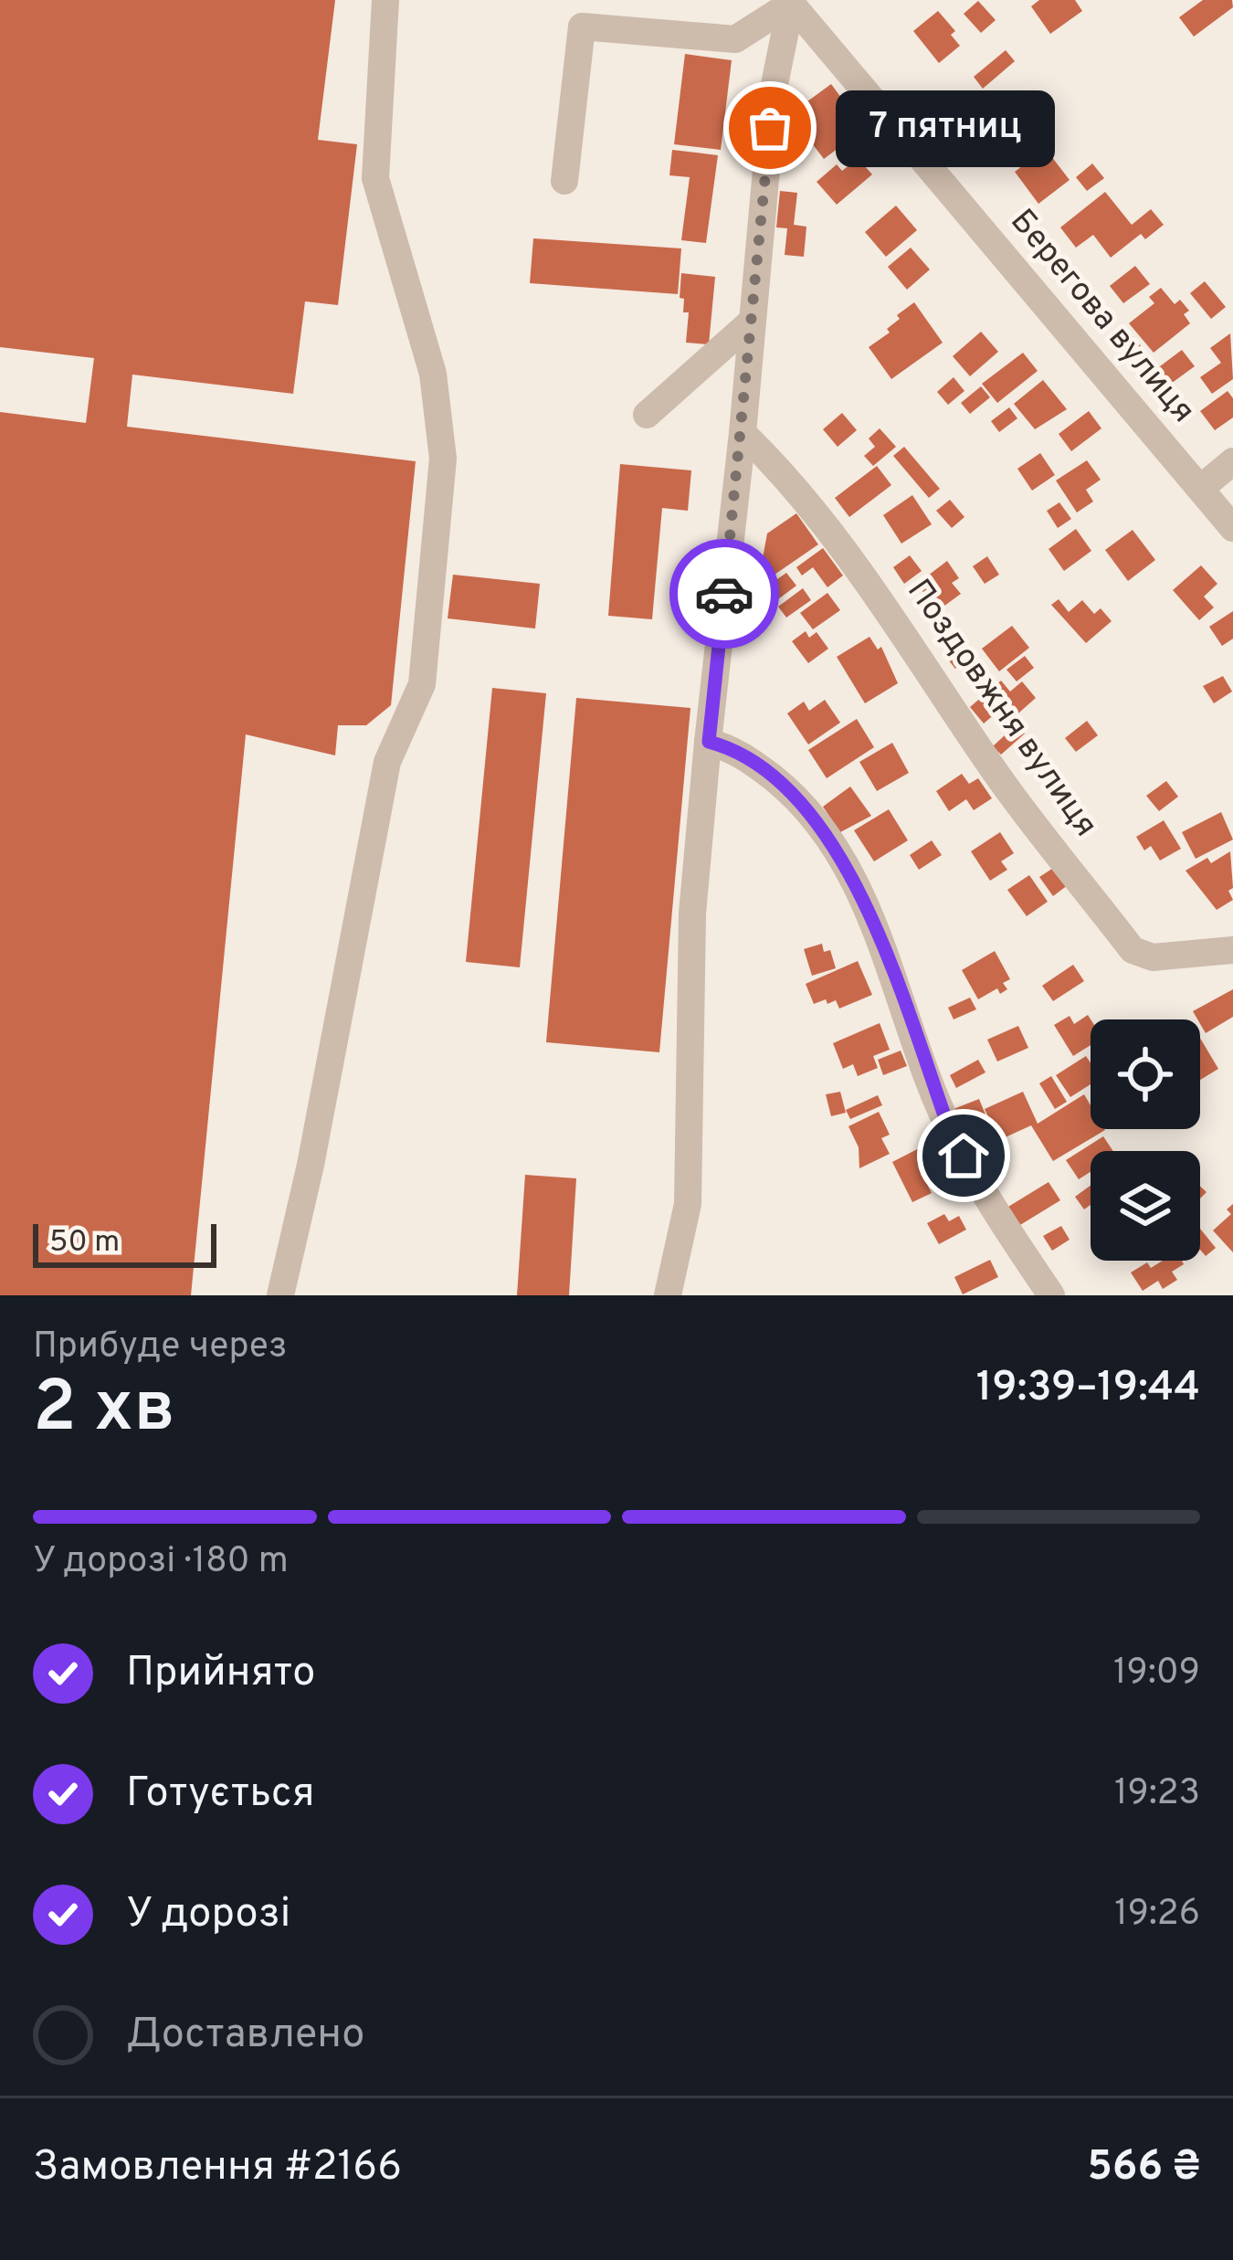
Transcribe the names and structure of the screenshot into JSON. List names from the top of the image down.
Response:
{
  "streets": {
    "street": ["Берегова вулиця", "Поздовжня вулиця"]
  },
  "places": ["7 пятниц"],
  "scale_bar": "50 m",
  "page": {
    "bubble": "7 пятниц",
    "scale": "50 m",
    "heading": ["2 хв", "Прибуде через", "19:39–19:44"],
    "panel": ["Замовлення #2166", "566 ₴"],
    "bar": "У дорозі · 180 m",
    "list": [
      ["Прийнято", "19:09"],
      ["Готується", "19:23"],
      ["У дорозі", "19:26"],
      "Доставлено"
    ]
  }
}
